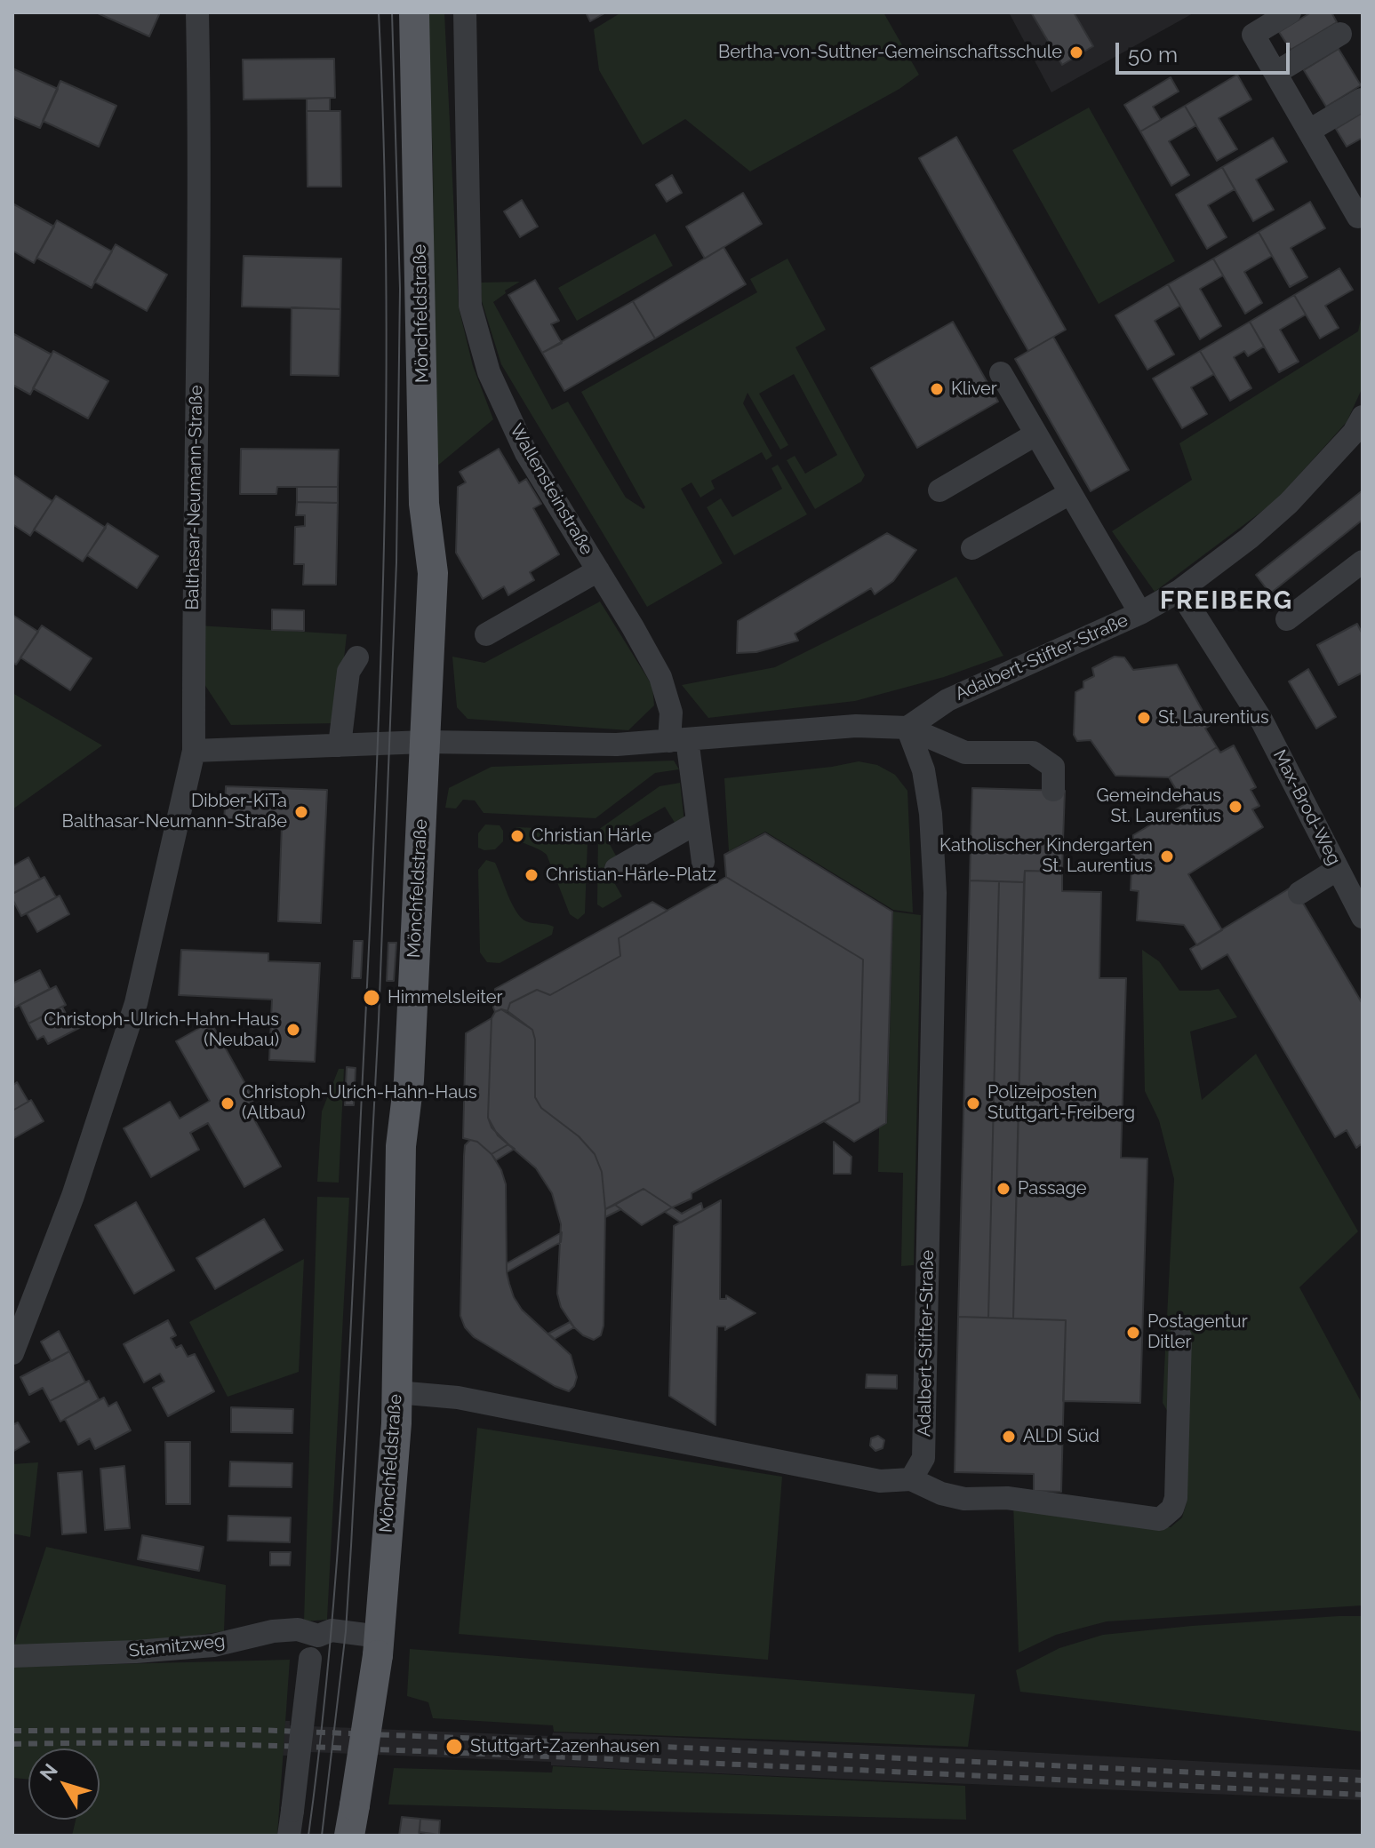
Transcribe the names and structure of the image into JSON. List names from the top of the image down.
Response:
{
  "streets": {
    "main road": ["Mönchfeldstraße"],
    "street": [
      "Wallensteinstraße",
      "Balthasar-Neumann-Straße",
      "Adalbert-Stifter-Straße",
      "Max-Brod-Weg",
      "Stamitzweg"
    ]
  },
  "crossings": [
    ["Mönchfeldstraße", "Stamitzweg"],
    ["Adalbert-Stifter-Straße", "Max-Brod-Weg"]
  ],
  "districts": ["FREIBERG"],
  "places": [
    "Bertha-von-Suttner-Gemeinschaftsschule",
    "Kliver",
    "St. Laurentius",
    "Gemeindehaus St. Laurentius",
    "Dibber-KiTa Balthasar-Neumann-Straße",
    "Christian Härle",
    "Katholischer Kindergarten St. Laurentius",
    "Christian-Härle-Platz",
    "Himmelsleiter",
    "Christoph-Ulrich-Hahn-Haus (Neubau)",
    "Christoph-Ulrich-Hahn-Haus (Altbau)",
    "Polizeiposten Stuttgart-Freiberg",
    "Passage",
    "Postagentur Ditler",
    "ALDI Süd",
    "Stuttgart-Zazenhausen"
  ],
  "scale_bar": "50 m",
  "north": "top left"
}
